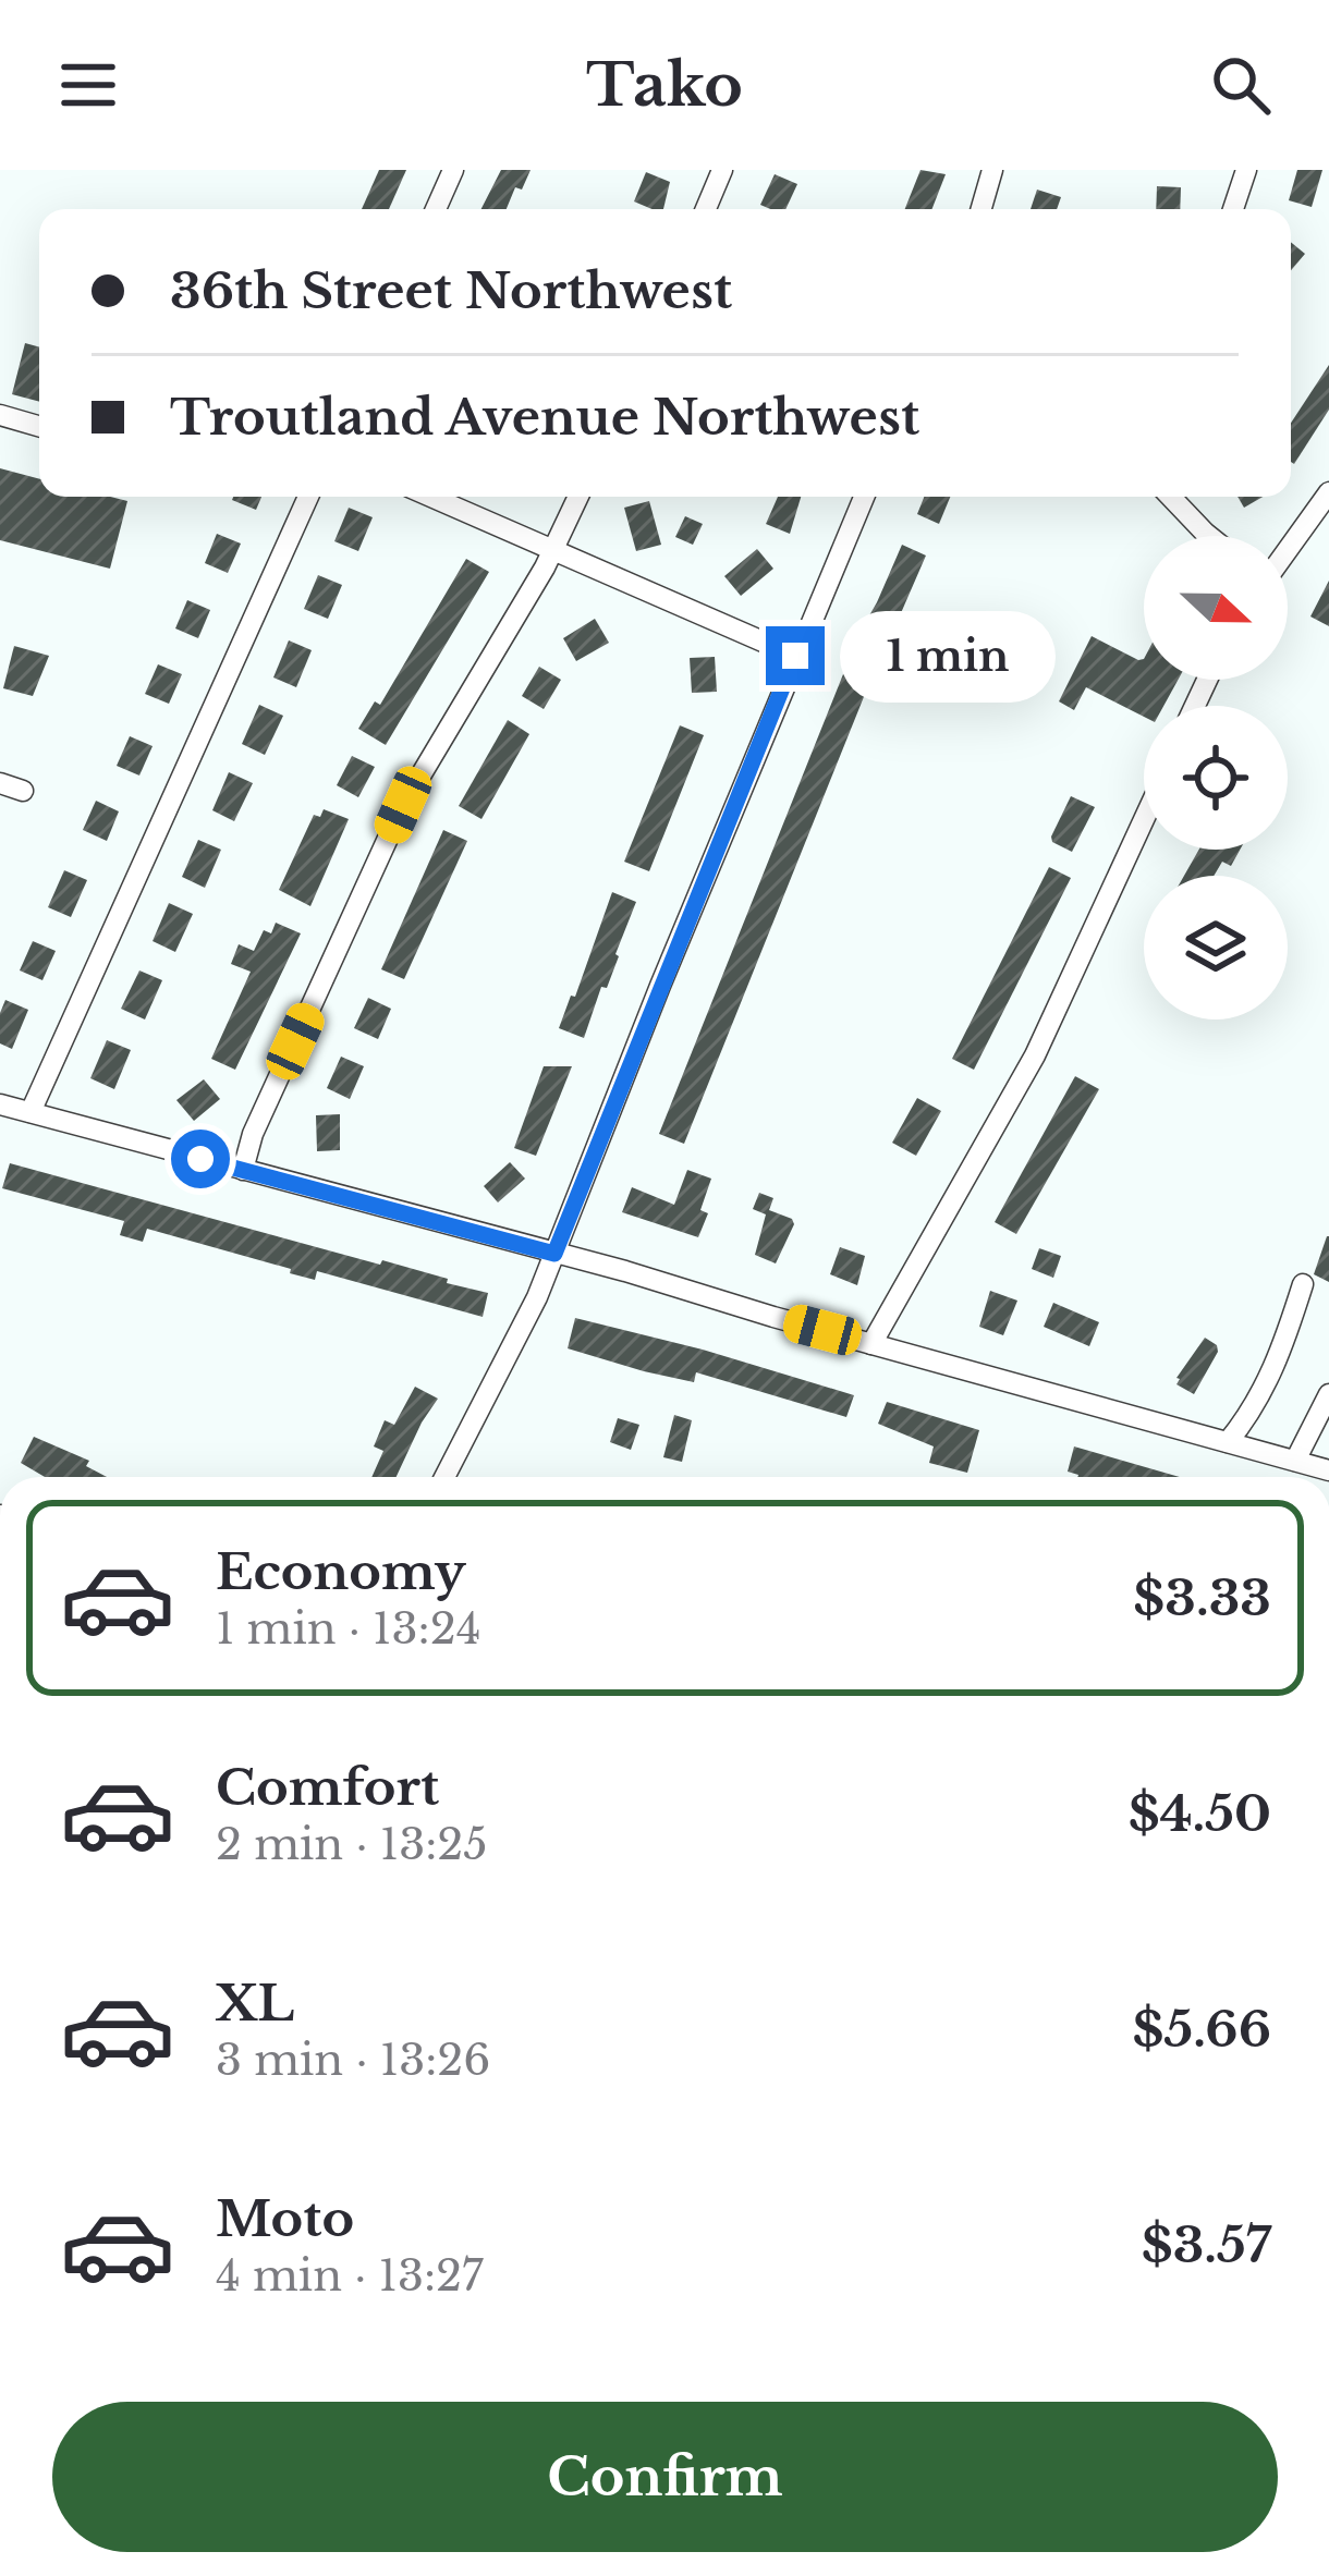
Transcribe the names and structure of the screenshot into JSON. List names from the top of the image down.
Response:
{
  "north": "right",
  "page": {
    "header": "Tako",
    "banner": ["36th Street Northwest", "Troutland Avenue Northwest"],
    "bubble": "1 min",
    "list": [
      {
        "name": "Economy",
        "note": "1 min · 13:24",
        "value": "$3.33"
      },
      {
        "name": "Comfort",
        "note": "2 min · 13:25",
        "value": "$4.50"
      },
      {
        "name": "XL",
        "note": "3 min · 13:26",
        "value": "$5.66"
      },
      {
        "name": "Moto",
        "note": "4 min · 13:27",
        "value": "$3.57"
      }
    ],
    "buttons": "Confirm"
  }
}
